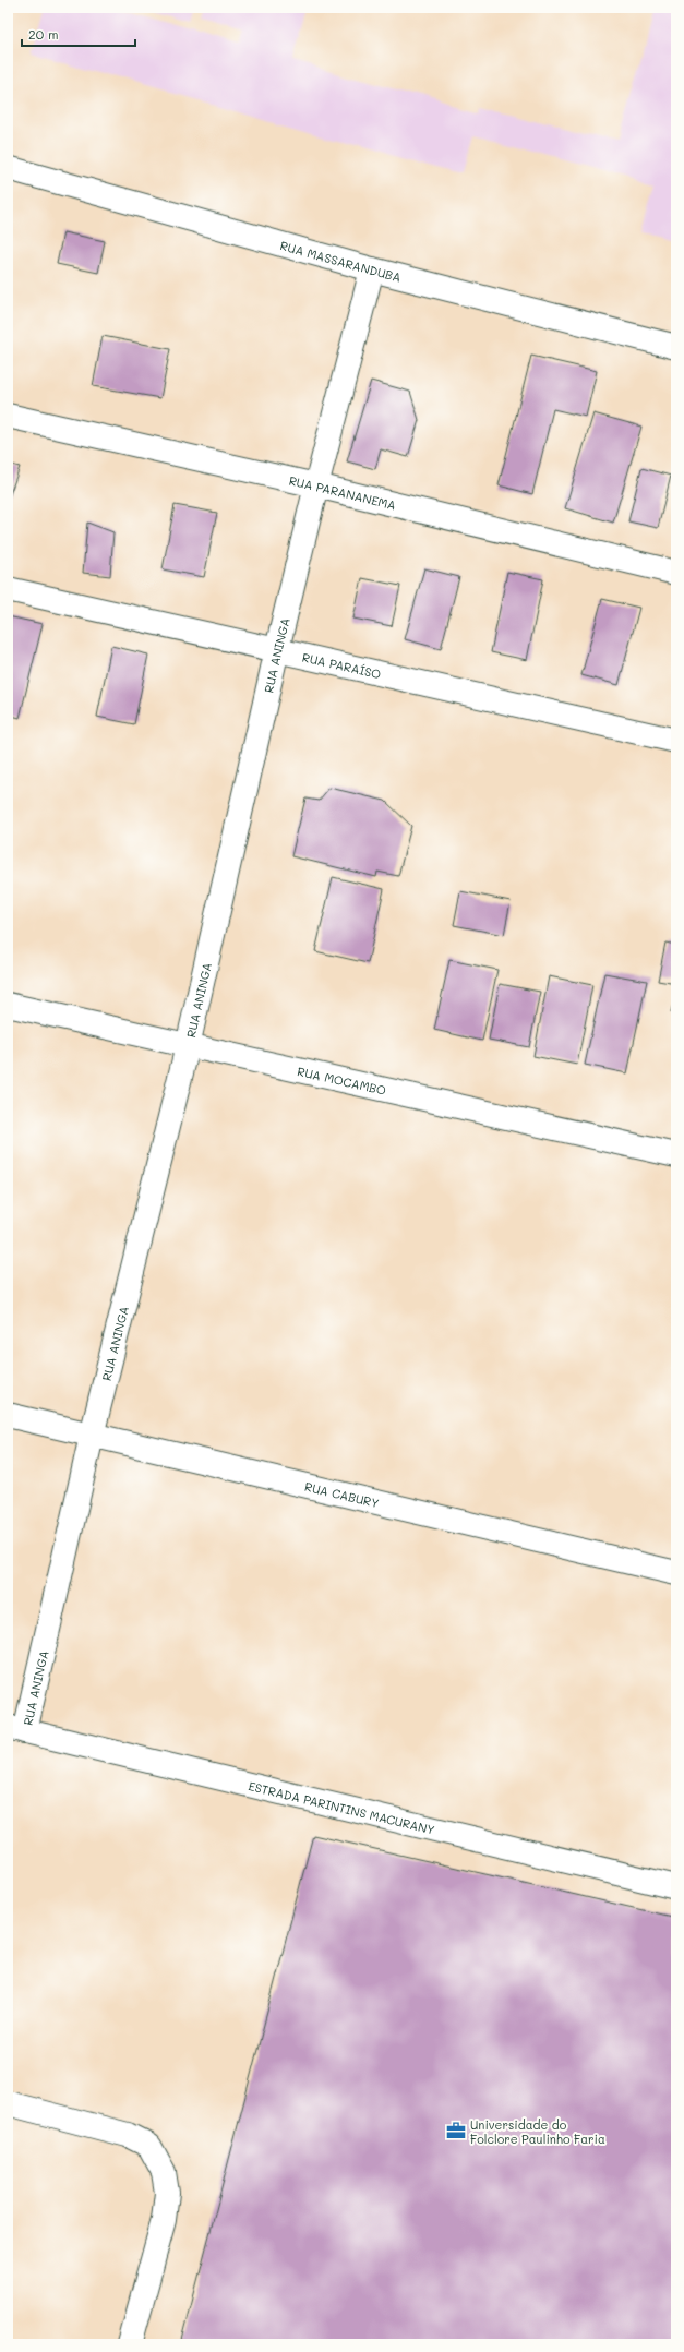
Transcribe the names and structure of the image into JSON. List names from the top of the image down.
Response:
{
  "streets": {
    "street": [
      "RUA MASSARANDUBA",
      "RUA PARANANEMA",
      "RUA ANINGA",
      "RUA PARAÍSO",
      "RUA MOCAMBO",
      "RUA CABURY",
      "ESTRADA PARINTINS MACURANY"
    ]
  },
  "crossings": [
    ["RUA MASSARANDUBA", "RUA ANINGA"],
    ["RUA PARANANEMA", "RUA ANINGA"],
    ["RUA ANINGA", "RUA PARAÍSO"],
    ["RUA ANINGA", "RUA MOCAMBO"],
    ["RUA ANINGA", "RUA CABURY"],
    ["RUA ANINGA", "ESTRADA PARINTINS MACURANY"]
  ],
  "places": {
    "office": ["Universidade do Folclore Paulinho Faria"]
  },
  "scale_bar": "20 m"
}
